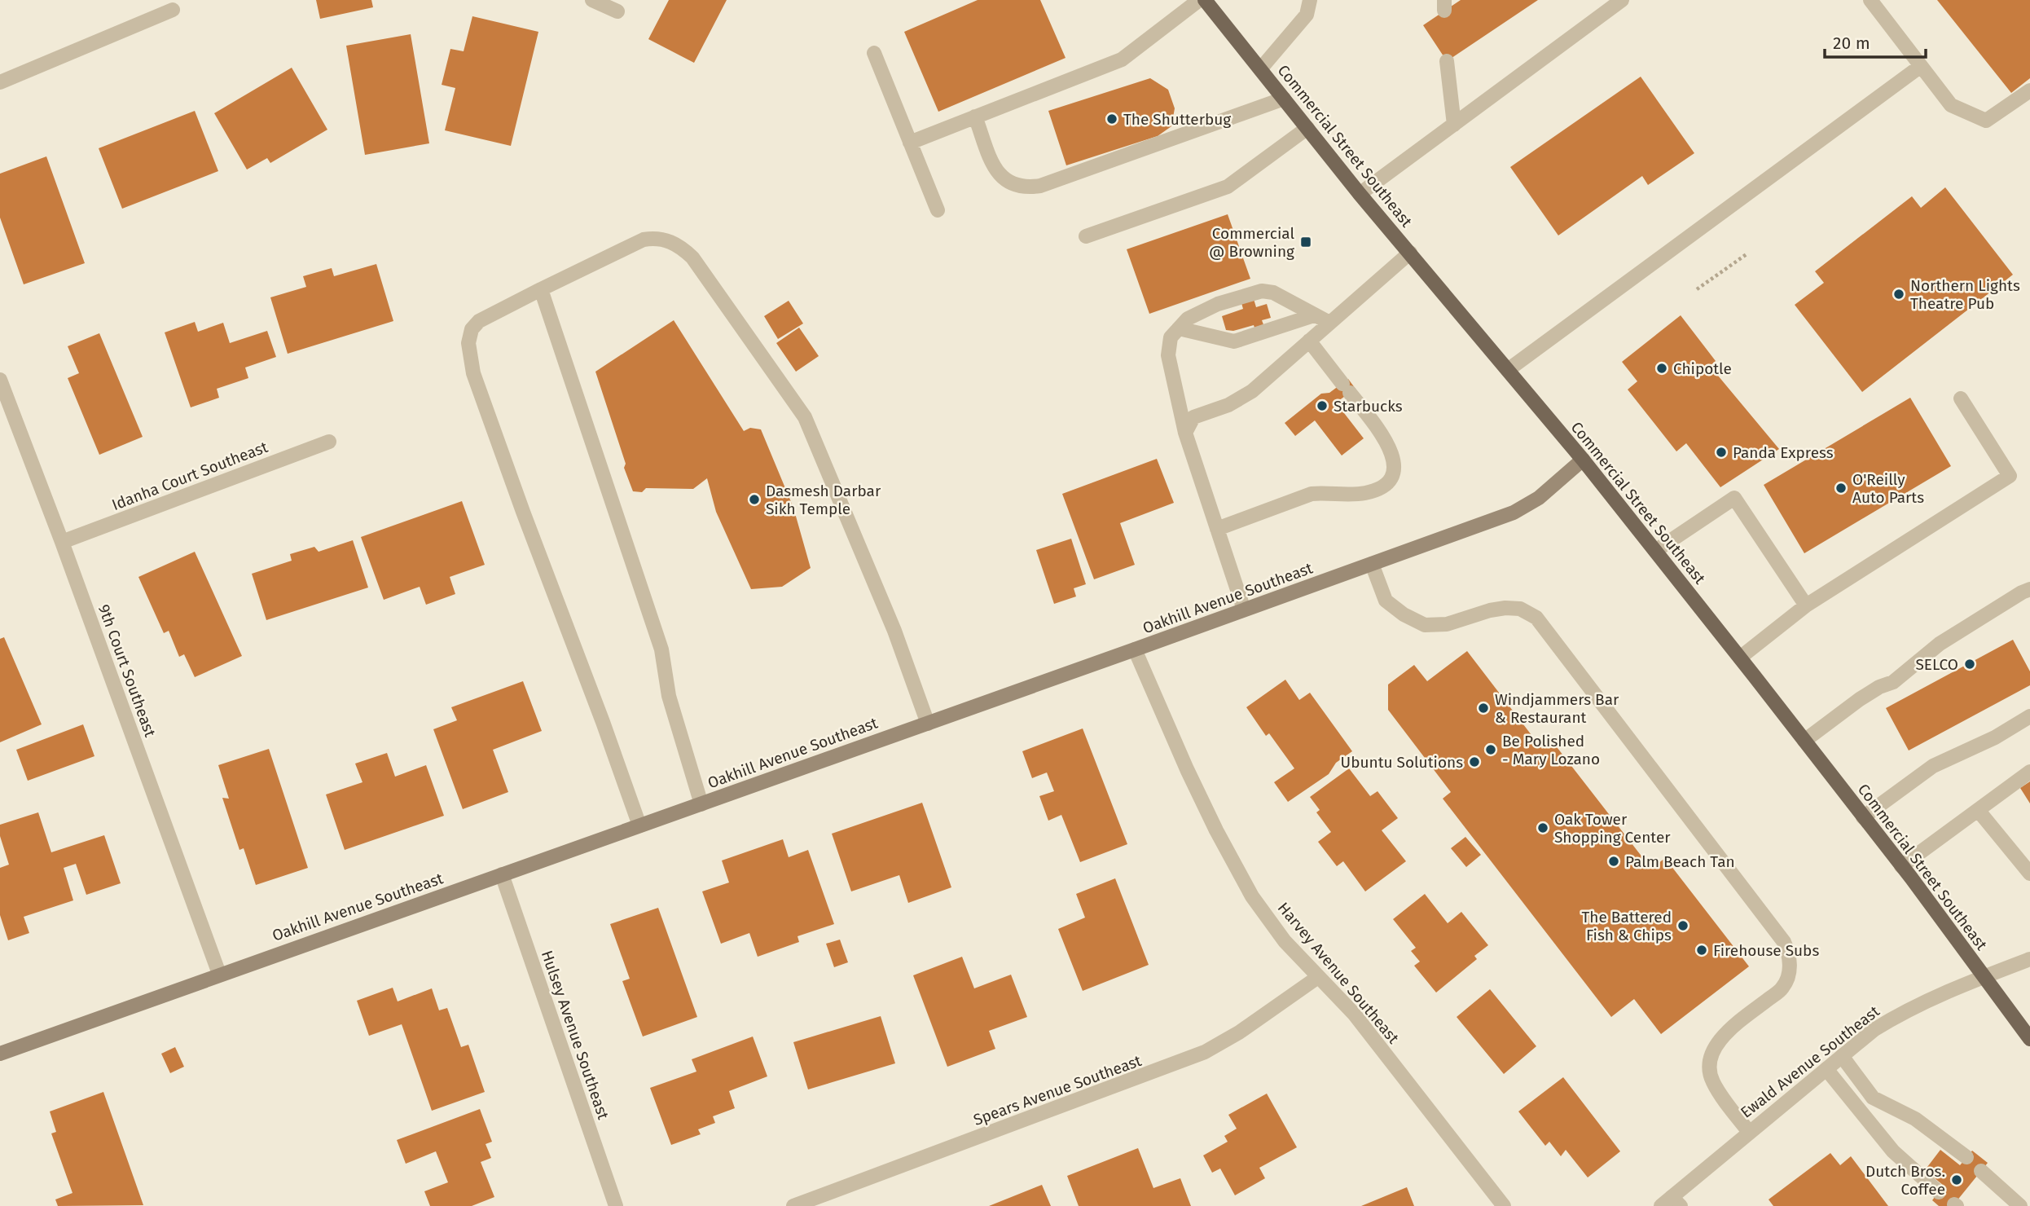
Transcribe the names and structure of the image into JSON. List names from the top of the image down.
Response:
{
  "streets": {
    "main road": ["Commercial Street Southeast"],
    "street": [
      "Idanha Court Southeast",
      "Oakhill Avenue Southeast",
      "9th Court Southeast",
      "Harvey Avenue Southeast",
      "Hulsey Avenue Southeast",
      "Ewald Avenue Southeast",
      "Spears Avenue Southeast"
    ]
  },
  "crossings": [
    ["Commercial Street Southeast", "Oakhill Avenue Southeast"],
    ["Commercial Street Southeast", "Ewald Avenue Southeast"],
    ["Idanha Court Southeast", "9th Court Southeast"],
    ["Oakhill Avenue Southeast", "9th Court Southeast"],
    ["Oakhill Avenue Southeast", "Harvey Avenue Southeast"],
    ["Oakhill Avenue Southeast", "Hulsey Avenue Southeast"],
    ["Harvey Avenue Southeast", "Spears Avenue Southeast"]
  ],
  "places": {
    "other": [
      "The Shutterbug",
      "Northern Lights Theatre Pub",
      "Chipotle",
      "Starbucks",
      "Panda Express",
      "O'Reilly Auto Parts",
      "Dasmesh Darbar Sikh Temple",
      "SELCO",
      "Windjammers Bar & Restaurant",
      "Be Polished - Mary Lozano",
      "Ubuntu Solutions",
      "Oak Tower Shopping Center",
      "Palm Beach Tan",
      "The Battered Fish & Chips",
      "Firehouse Subs",
      "Dutch Bros. Coffee"
    ],
    "transit": ["Commercial @ Browning"]
  },
  "scale_bar": "20 m"
}
